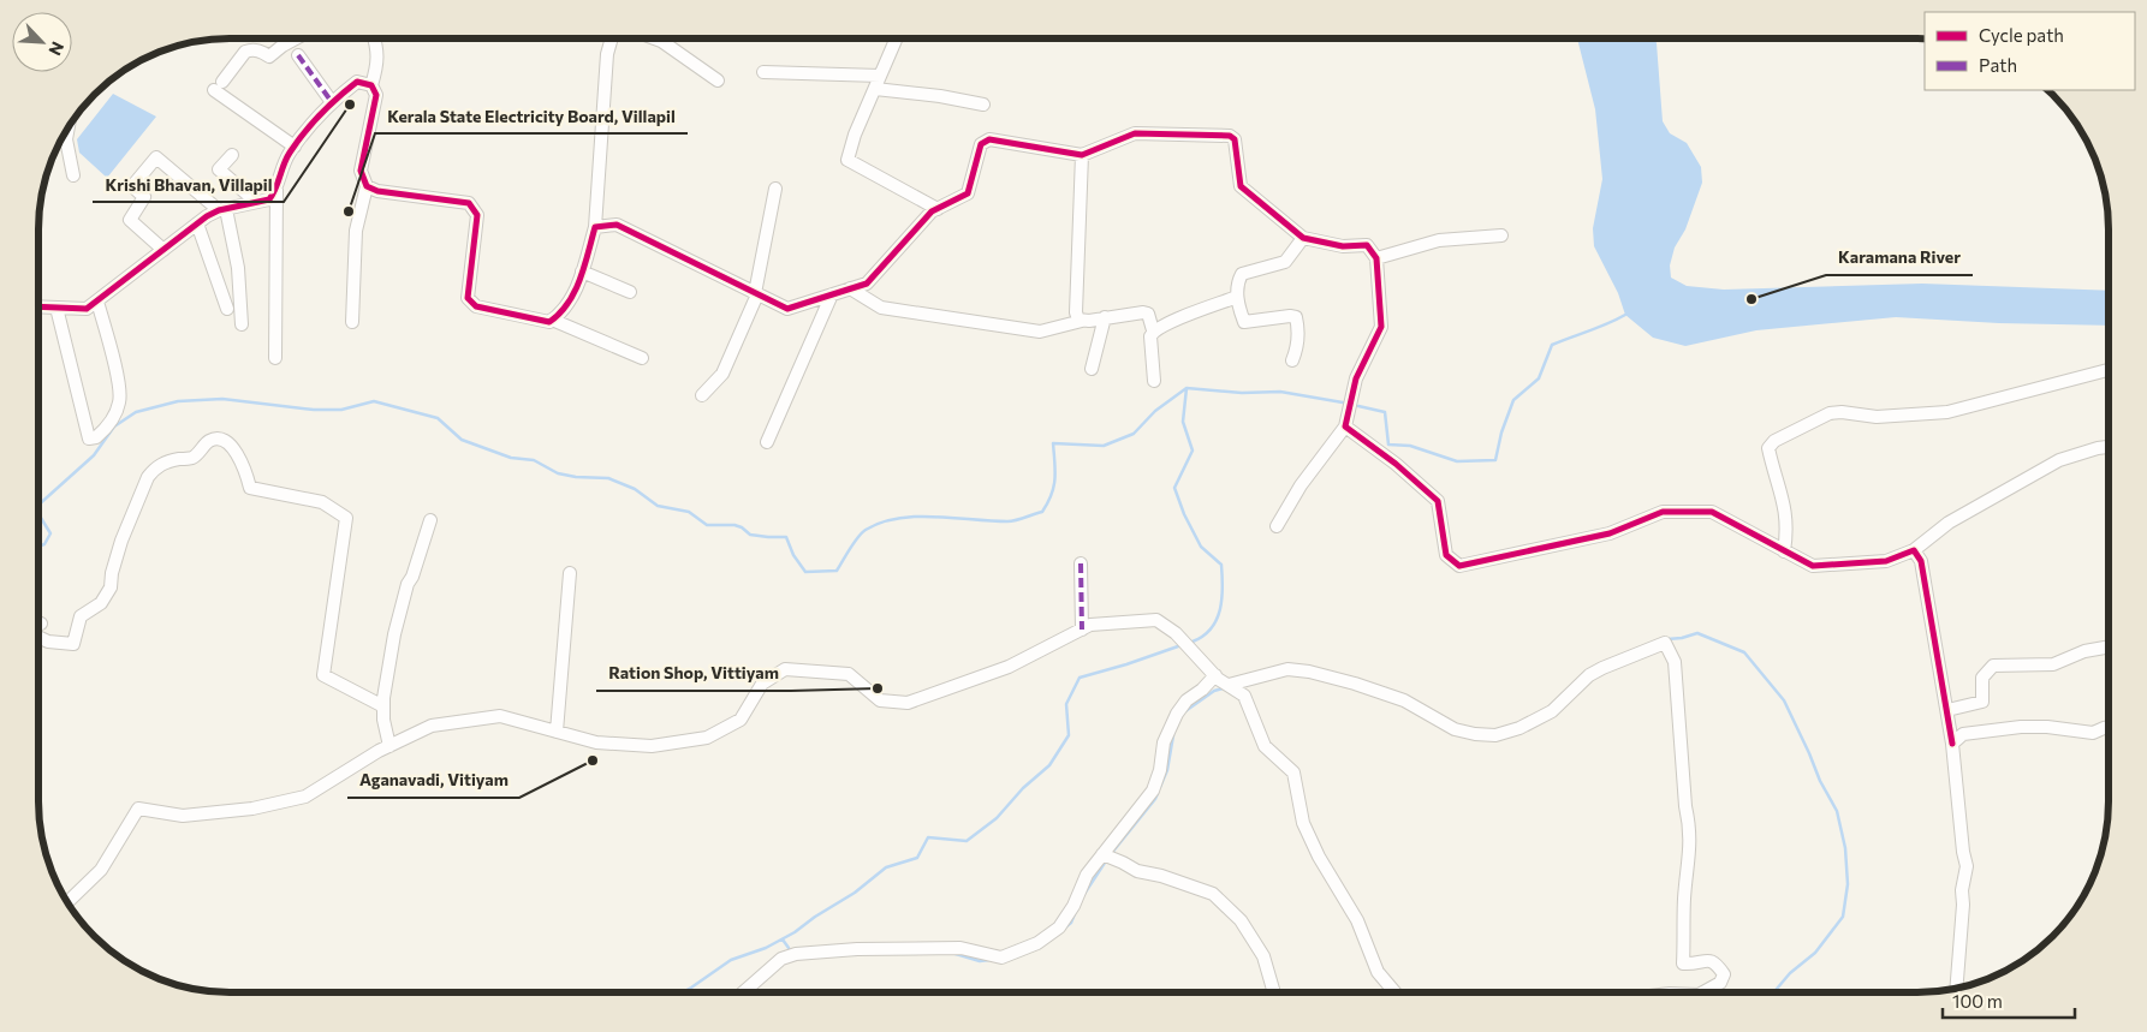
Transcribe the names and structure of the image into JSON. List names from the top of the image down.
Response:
{
  "places": [
    "Krishi Bhavan, Villapil",
    "Kerala State Electricity Board, Villapil",
    "Karamana River",
    "Ration Shop, Vittiyam",
    "Aganavadi, Vitiyam"
  ],
  "legend": ["Cycle path", "Path"],
  "scale_bar": "100 m",
  "north": "bottom right"
}
